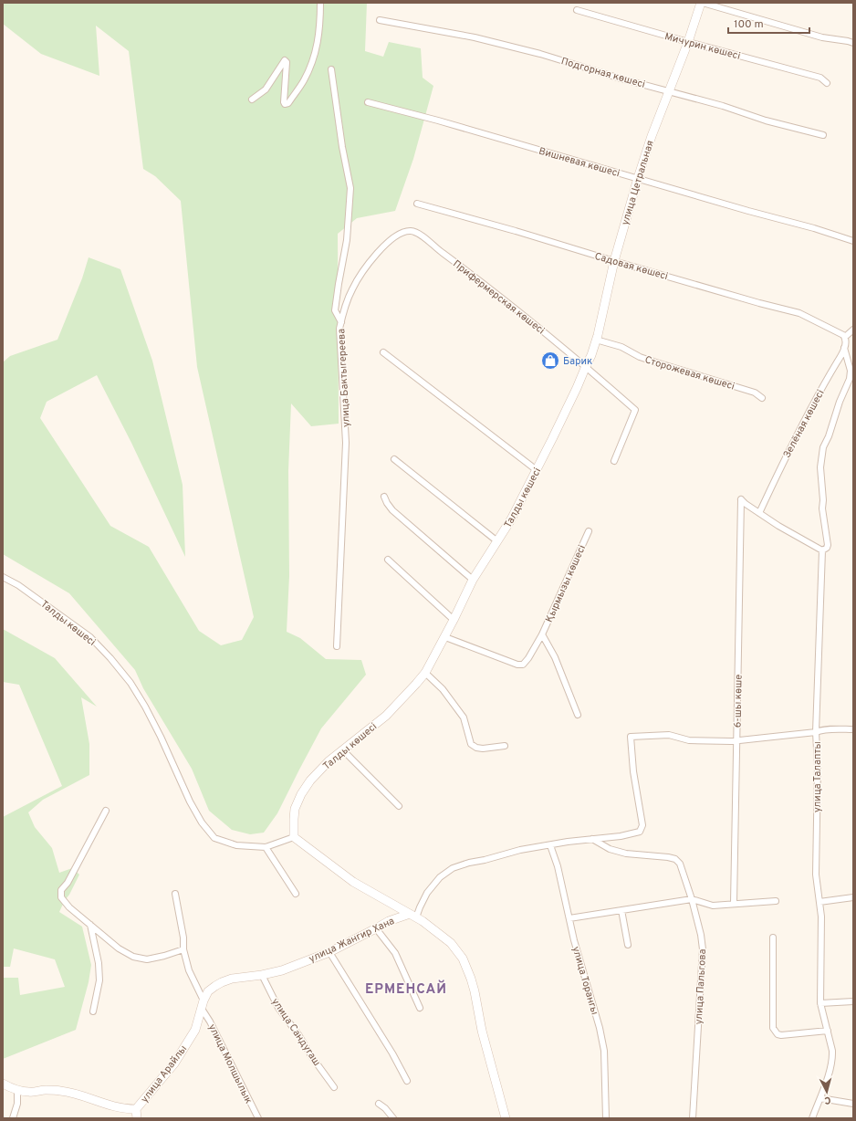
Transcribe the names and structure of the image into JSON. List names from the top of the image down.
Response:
{
  "streets": {
    "street": [
      "Мичурин көшесі",
      "Подгорная көшесі",
      "Вишневая көшесі",
      "улица Цетральная",
      "Садовая көшесі",
      "Прифермерская көшесі",
      "Сторожевая көшесі",
      "улица Бактыгереева",
      "Зелёная көшесі",
      "Талды көшесі",
      "Қырмызы көшесі",
      "6-шы көше",
      "улица Талапты",
      "улица Жангир Хана",
      "улица Торангы",
      "улица Пальгова",
      "улица Сандугаш",
      "улица Молшылык",
      "улица Арайлы"
    ]
  },
  "crossings": [
    ["Мичурин көшесі", "улица Цетральная"],
    ["Подгорная көшесі", "улица Цетральная"],
    ["Вишневая көшесі", "улица Цетральная"],
    ["улица Цетральная", "Садовая көшесі"],
    ["улица Цетральная", "Прифермерская көшесі"],
    ["улица Цетральная", "Сторожевая көшесі"],
    ["улица Цетральная", "Талды көшесі"],
    ["Садовая көшесі", "Зелёная көшесі"],
    ["Прифермерская көшесі", "улица Бактыгереева"],
    ["Прифермерская көшесі", "Талды көшесі"],
    ["Зелёная көшесі", "6-шы көше"],
    ["Зелёная көшесі", "улица Талапты"],
    ["Талды көшесі", "Қырмызы көшесі"],
    ["Талды көшесі", "улица Жангир Хана"],
    ["улица Жангир Хана", "улица Сандугаш"],
    ["улица Жангир Хана", "улица Молшылык"],
    ["улица Жангир Хана", "улица Арайлы"],
    ["улица Молшылык", "улица Арайлы"]
  ],
  "districts": ["ЕРМЕНСАЙ"],
  "places": {
    "shop": ["Барик"]
  },
  "scale_bar": "100 m",
  "north": "bottom"
}
